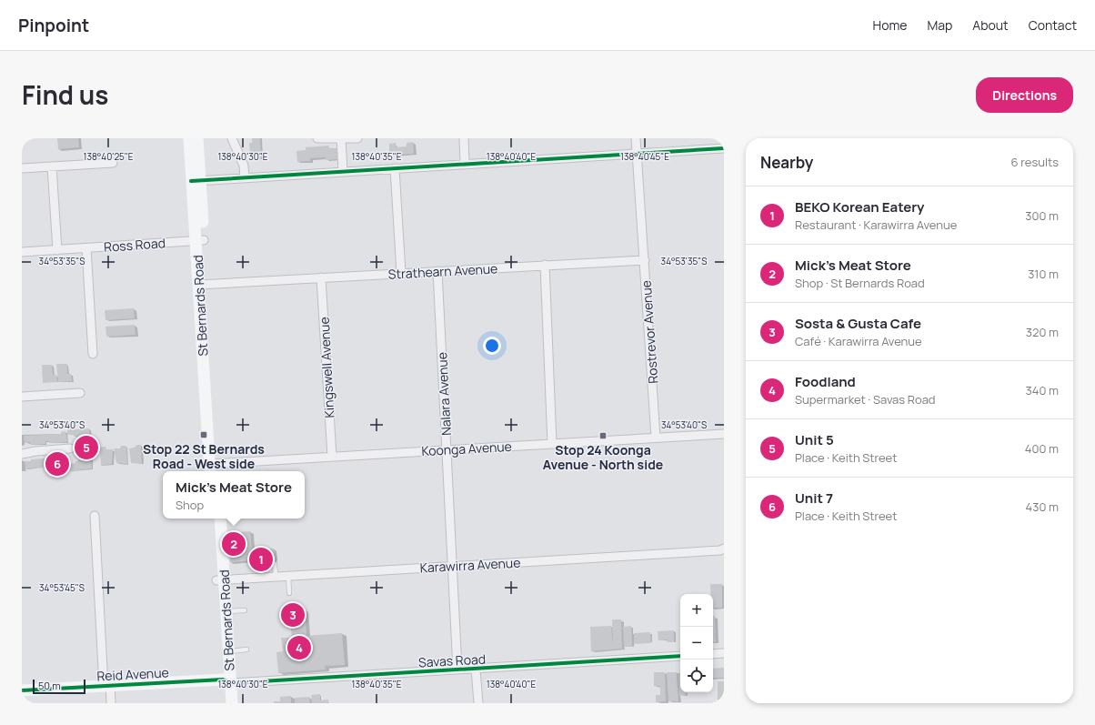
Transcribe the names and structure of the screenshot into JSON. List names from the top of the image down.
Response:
{
  "streets": {
    "main road": ["St Bernards Road", "Reid Avenue"],
    "street": [
      "Ross Road",
      "Strathearn Avenue",
      "Rostrevor Avenue",
      "Kingswell Avenue",
      "Nalara Avenue",
      "Koonga Avenue",
      "Karawirra Avenue",
      "Savas Road"
    ]
  },
  "crossings": [
    ["Ross Road", "St Bernards Road"],
    ["Strathearn Avenue", "St Bernards Road"],
    ["Strathearn Avenue", "Rostrevor Avenue"],
    ["Strathearn Avenue", "Kingswell Avenue"],
    ["Strathearn Avenue", "Nalara Avenue"],
    ["St Bernards Road", "Koonga Avenue"],
    ["St Bernards Road", "Karawirra Avenue"],
    ["St Bernards Road", "Savas Road"],
    ["St Bernards Road", "Reid Avenue"],
    ["Rostrevor Avenue", "Koonga Avenue"],
    ["Kingswell Avenue", "Koonga Avenue"],
    ["Nalara Avenue", "Koonga Avenue"],
    ["Nalara Avenue", "Karawirra Avenue"],
    ["Nalara Avenue", "Savas Road"],
    ["Savas Road", "Reid Avenue"]
  ],
  "places": {
    "transit": ["Stop 22 St Bernards Road - West side", "Stop 24 Koonga Avenue - North side"]
  },
  "scale_bar": "50 m",
  "page": {
    "header": "Pinpoint",
    "nav": [
      "Home",
      "Map",
      "About",
      "Contact"
    ],
    "title": "Find us",
    "buttons": "Directions",
    "heading": ["Nearby", "6 results"],
    "list": [
      {
        "mark": "1",
        "name": "BEKO Korean Eatery",
        "note": "Restaurant · Karawirra Avenue",
        "value": "300 m"
      },
      {
        "mark": "2",
        "name": "Mick's Meat Store",
        "note": "Shop · St Bernards Road",
        "value": "310 m"
      },
      {
        "mark": "3",
        "name": "Sosta & Gusta Cafe",
        "note": "Café · Karawirra Avenue",
        "value": "320 m"
      },
      {
        "mark": "4",
        "name": "Foodland",
        "note": "Supermarket · Savas Road",
        "value": "340 m"
      },
      {
        "mark": "5",
        "name": "Unit 5",
        "note": "Place · Keith Street",
        "value": "400 m"
      },
      {
        "mark": "6",
        "name": "Unit 7",
        "note": "Place · Keith Street",
        "value": "430 m"
      }
    ],
    "pins": [
      "5",
      "6",
      "2",
      "1",
      "3",
      "4"
    ],
    "popup": ["Mick's Meat Store", "Shop"],
    "map_buttons": ["+", "−"],
    "scale": "50 m"
  },
  "coordinates": [
    "138°40'25\"E",
    "138°40'30\"E",
    "138°40'35\"E",
    "138°40'40\"E",
    "138°40'45\"E",
    "34°53'35\"S",
    "34°53'40\"S",
    "34°53'45\"S"
  ]
}
